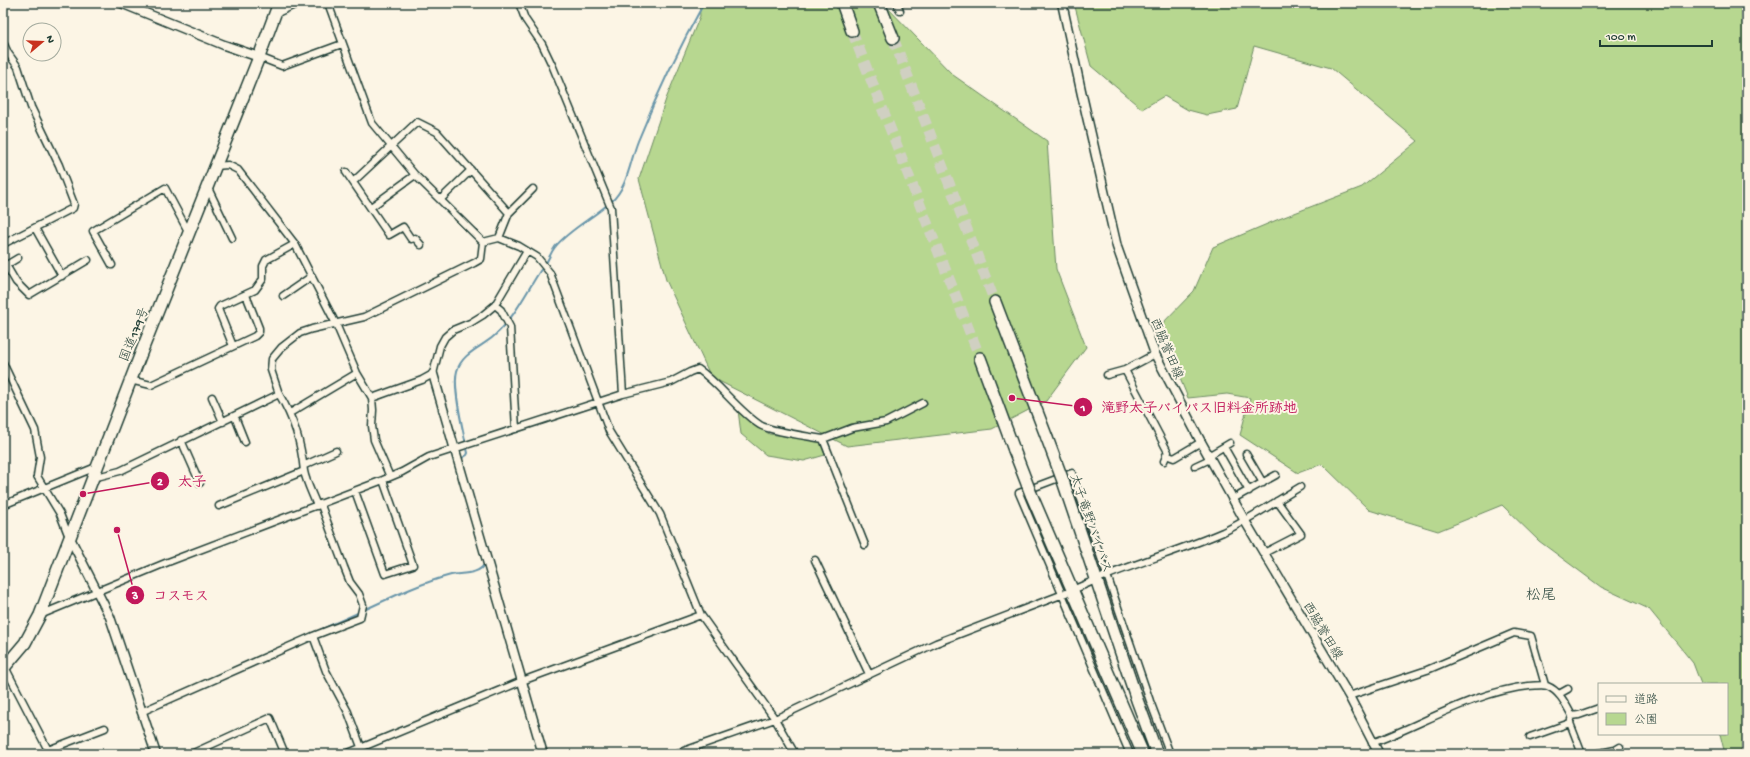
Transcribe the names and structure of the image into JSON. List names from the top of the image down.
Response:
{
  "streets": {
    "highway": ["国道179号", "太子竜野バイパス"],
    "main road": ["西脇誉田線"]
  },
  "districts": ["松尾"],
  "places": ["滝野太子バイパス旧料金所跡地", "太子", "コスモス"],
  "legend": ["道路", "公園"],
  "scale_bar": "100 m",
  "north": "right"
}
